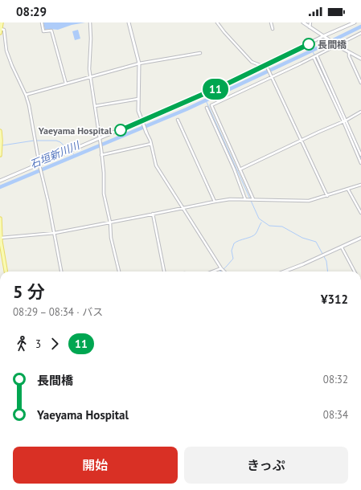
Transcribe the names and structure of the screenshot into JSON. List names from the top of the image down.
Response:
{
  "water": ["石垣新川川"],
  "places": ["長間橋", "Yaeyama Hospital"],
  "lines": ["bus line 11"],
  "page": {
    "status": "08:29",
    "on_map": "11",
    "heading": ["5 分", "08:29 – 08:34 · バス", "¥312"],
    "legs": ["3", "11"],
    "list": [
      {
        "name": "長間橋",
        "value": "08:32"
      },
      {
        "name": "Yaeyama Hospital",
        "value": "08:34"
      }
    ],
    "buttons": ["開始", "きっぷ"]
  }
}
